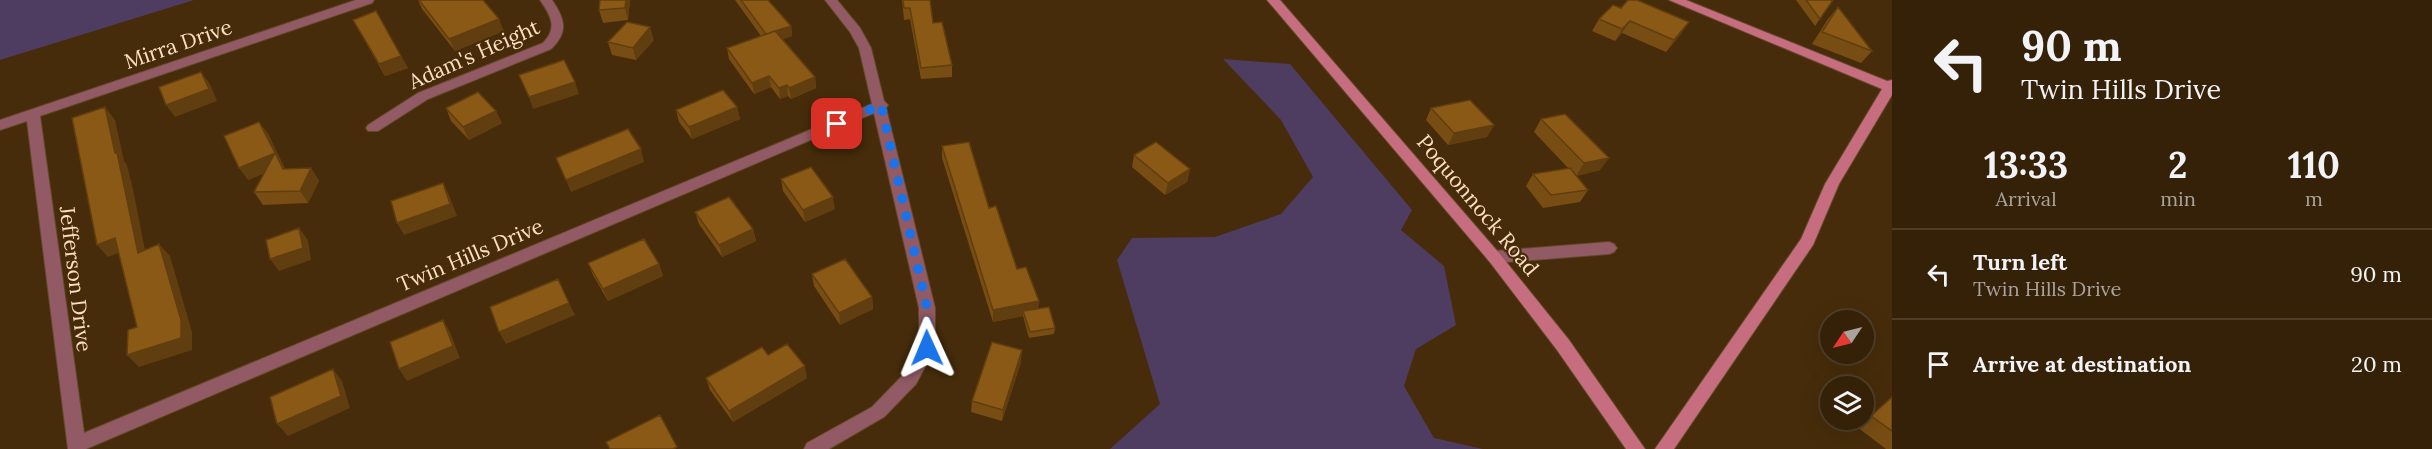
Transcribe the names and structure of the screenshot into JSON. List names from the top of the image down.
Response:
{
  "streets": {
    "main road": ["Poquonnock Road"],
    "street": [
      "Mirra Drive",
      "Adam's Height",
      "Twin Hills Drive",
      "Jefferson Drive"
    ]
  },
  "crossings": [
    ["Mirra Drive", "Jefferson Drive"],
    ["Twin Hills Drive", "Jefferson Drive"]
  ],
  "north": "bottom left",
  "page": {
    "turn": ["90 m", "Twin Hills Drive"],
    "eta": [
      "13:33",
      "Arrival",
      "2",
      "min",
      "110",
      "m"
    ],
    "list": [
      {
        "name": "Turn left",
        "note": "Twin Hills Drive",
        "value": "90 m"
      },
      {
        "name": "Arrive at destination",
        "value": "20 m"
      }
    ]
  }
}
